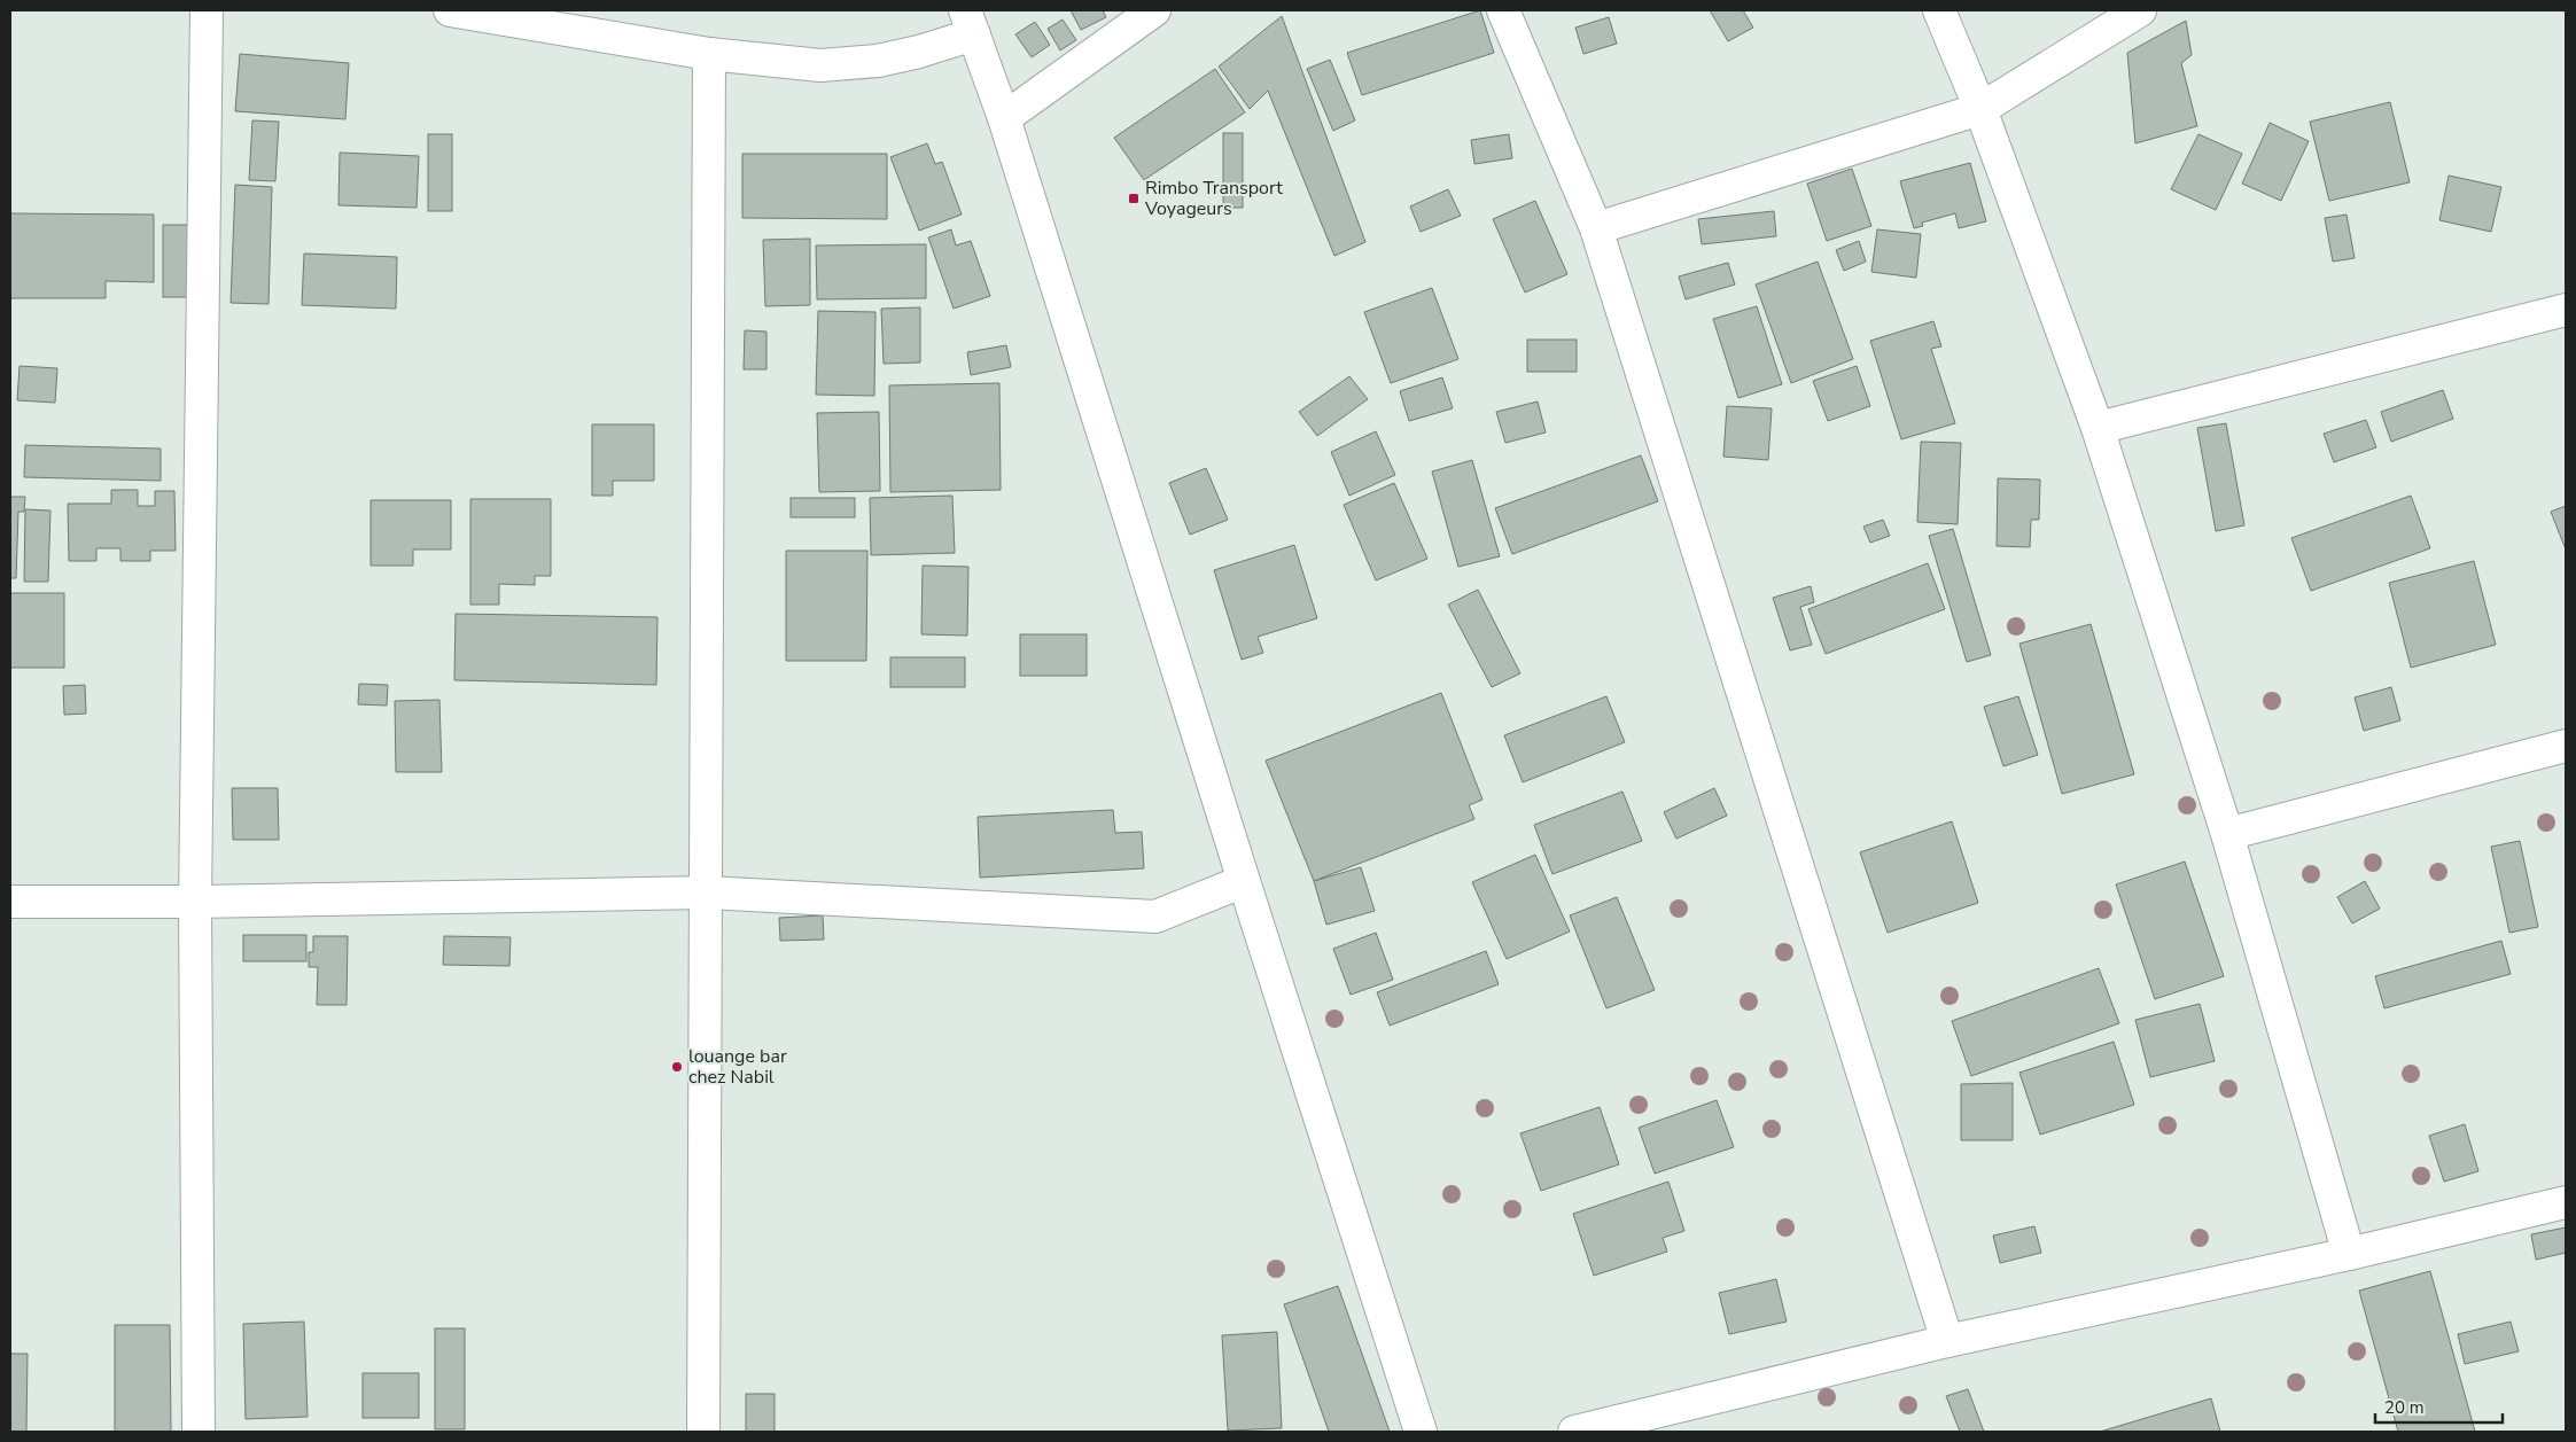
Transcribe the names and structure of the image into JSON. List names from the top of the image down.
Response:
{
  "places": {
    "transit": ["Rimbo Transport Voyageurs"],
    "other": ["louange bar chez Nabil"]
  },
  "scale_bar": "20 m"
}
